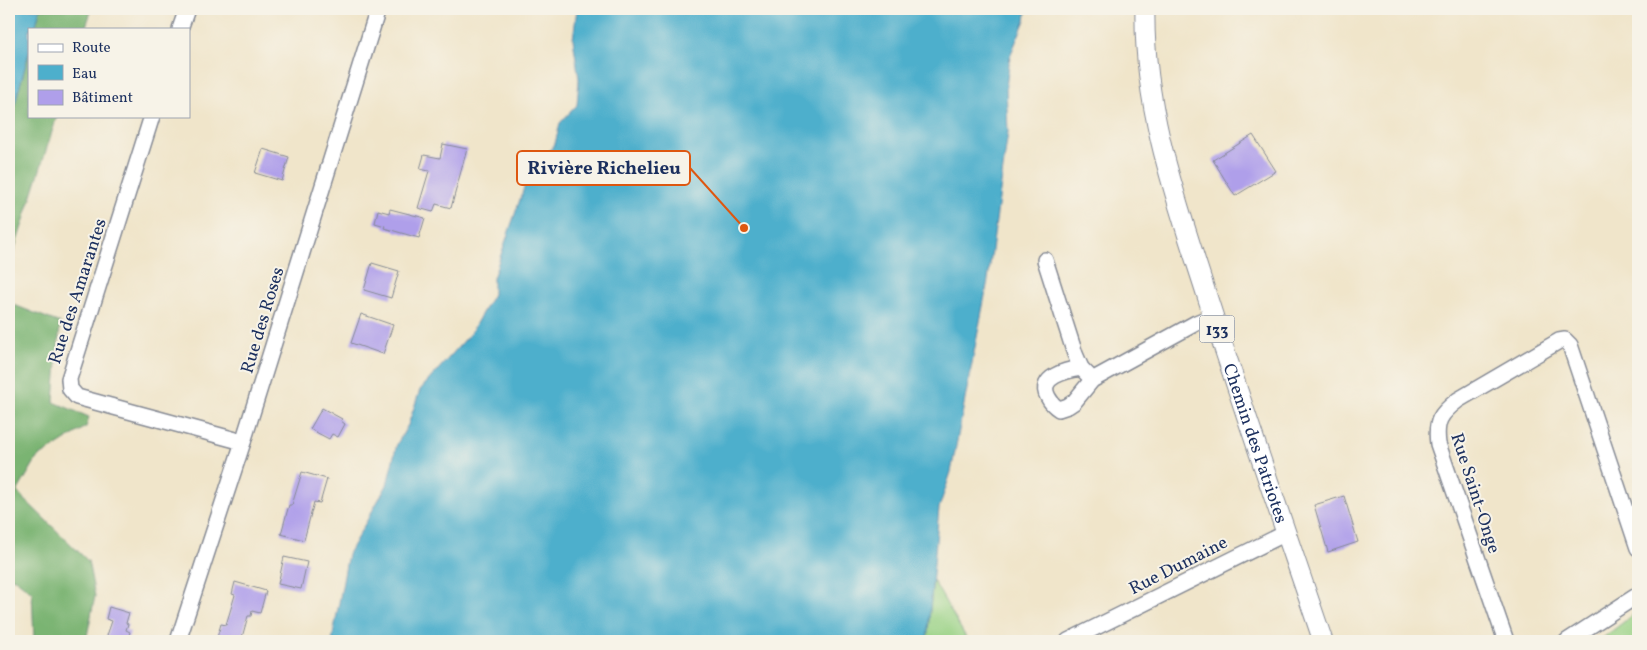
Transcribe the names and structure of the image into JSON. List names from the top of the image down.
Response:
{
  "streets": {
    "main road": ["133", "Chemin des Patriotes"],
    "street": [
      "Rue des Amarantes",
      "Rue des Roses",
      "Rue Saint-Onge",
      "Rue Dumaine"
    ]
  },
  "crossings": [
    ["Rue des Amarantes", "Rue des Roses"],
    ["Chemin des Patriotes", "Rue Dumaine"]
  ],
  "places": ["Rivière Richelieu"],
  "legend": ["Route", "Eau", "Bâtiment"]
}
